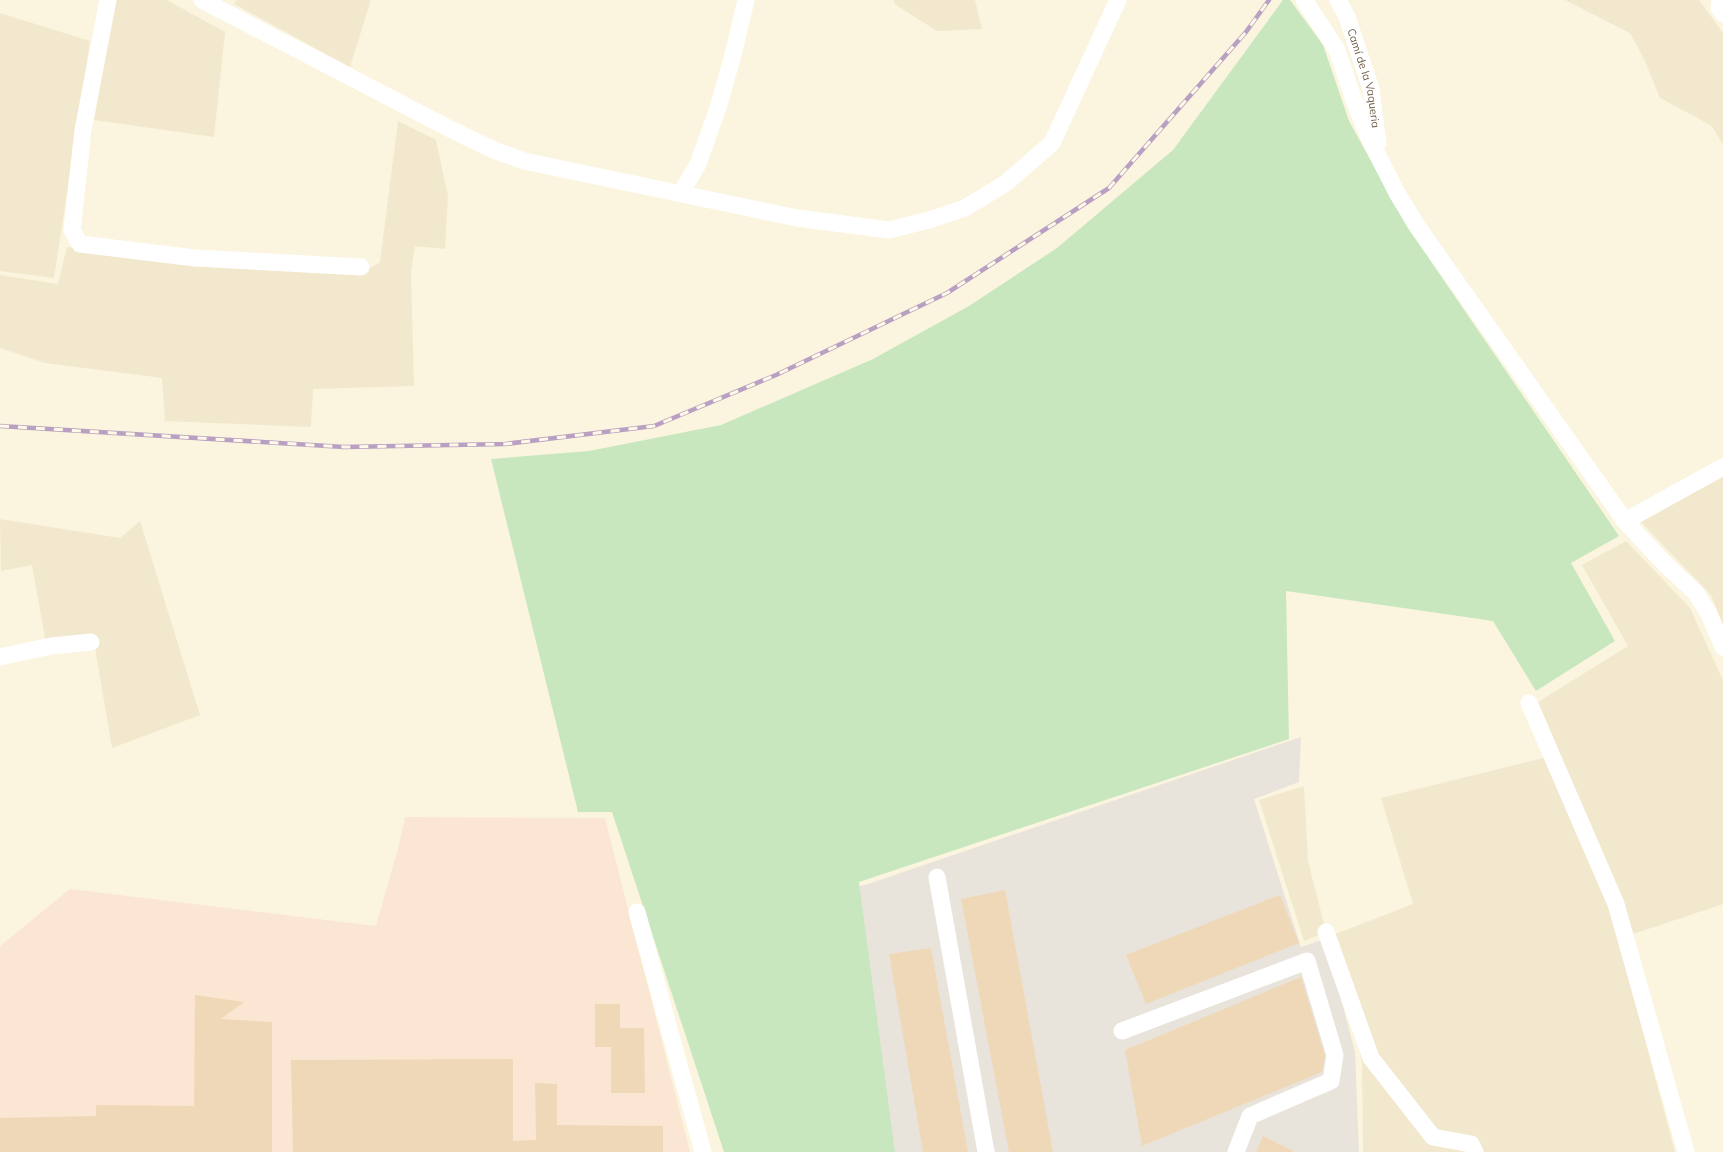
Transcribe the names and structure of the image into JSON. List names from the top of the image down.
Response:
{
  "streets": {
    "street": ["Camí de la Vaqueria"]
  }
}
